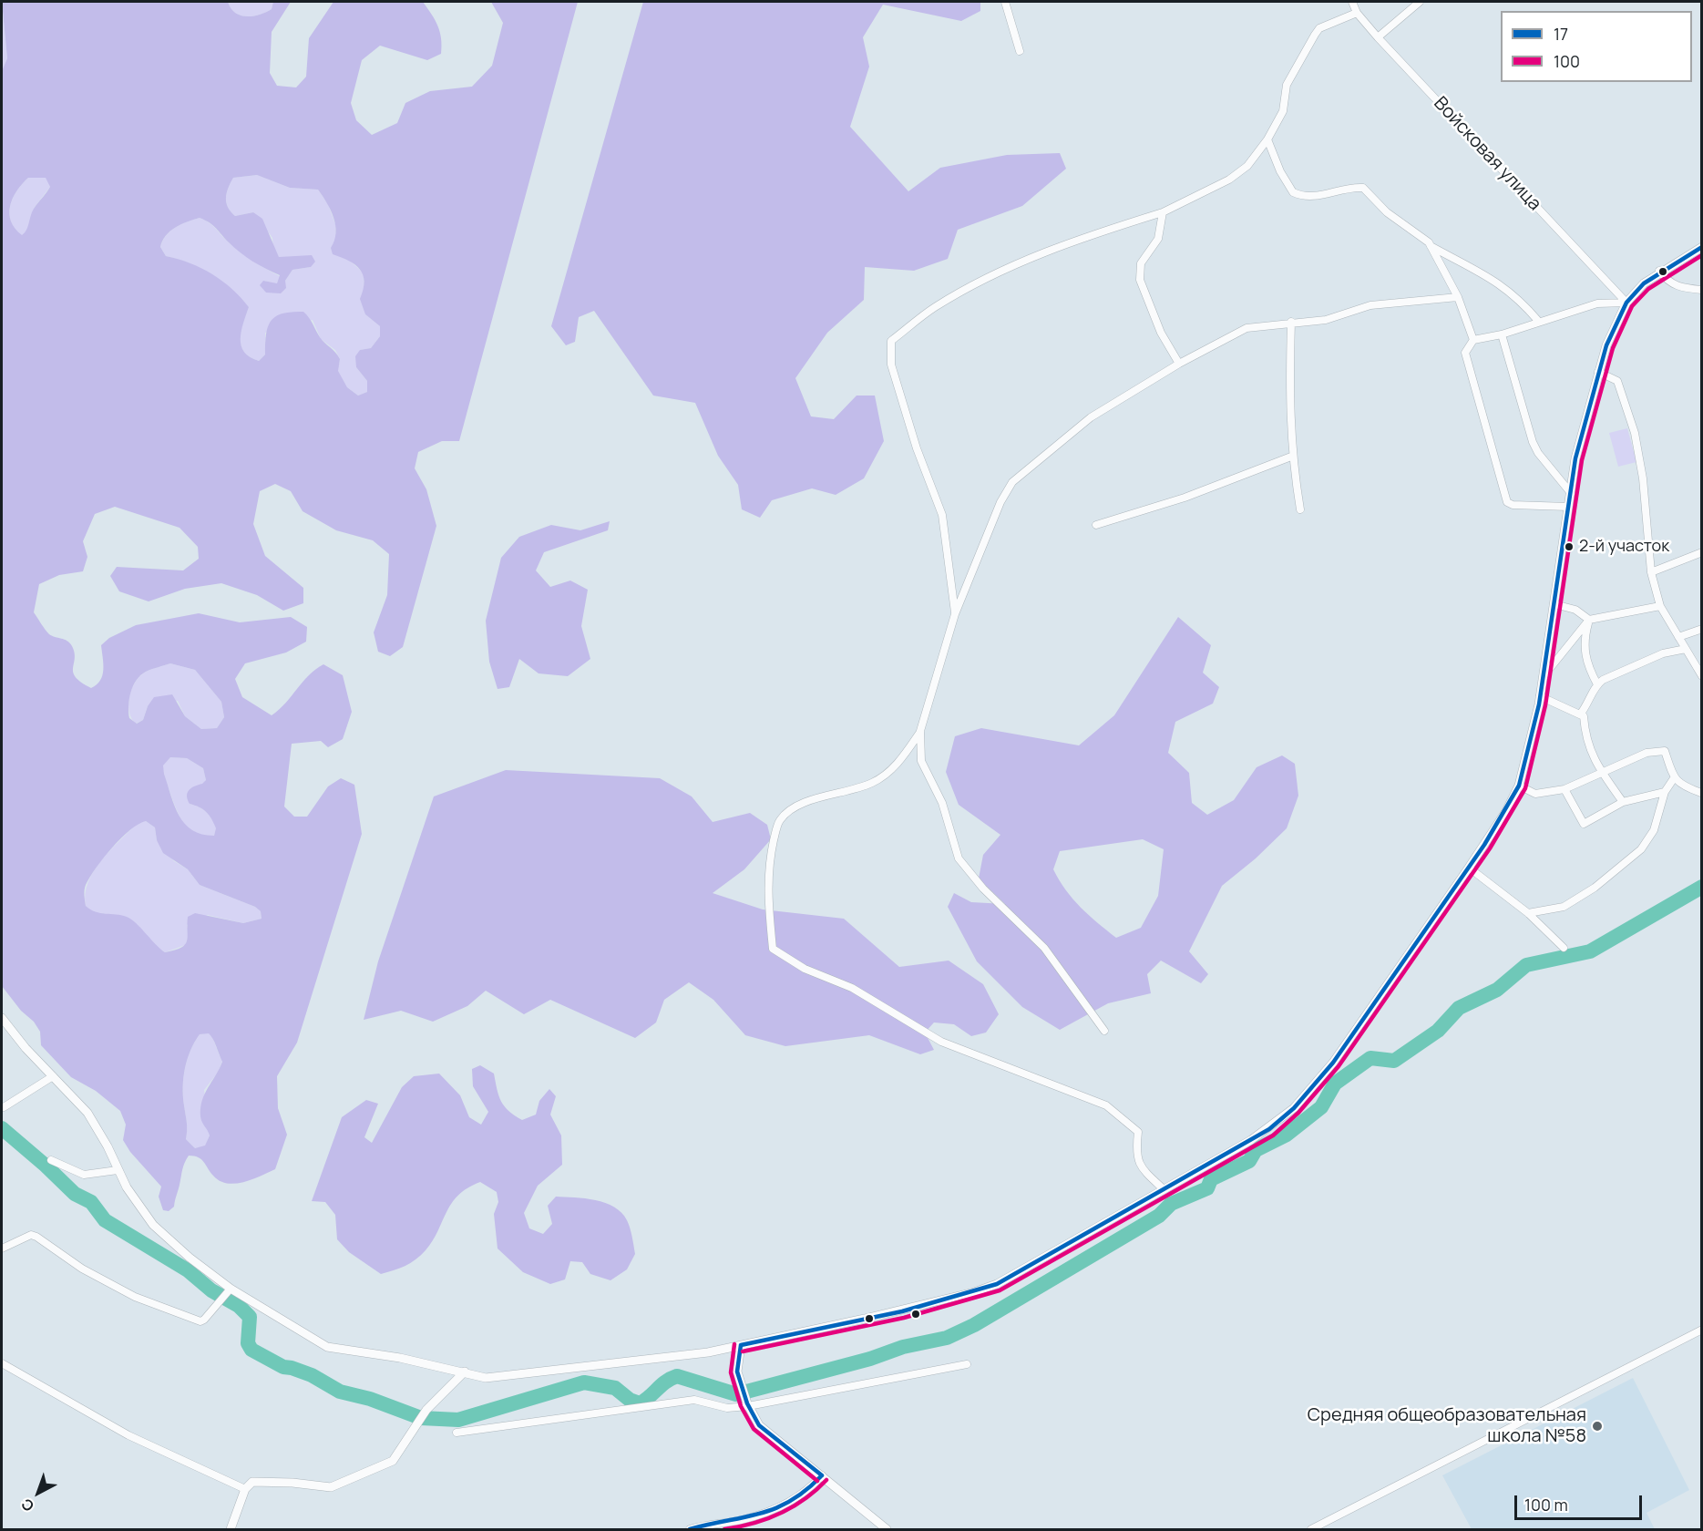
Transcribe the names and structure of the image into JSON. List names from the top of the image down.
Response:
{
  "streets": {
    "street": ["Войсковая улица"]
  },
  "places": ["2-й участок", "Средняя общеобразовательная школа №58"],
  "lines": ["transit line 17", "transit line 100"],
  "legend": ["17", "100"],
  "scale_bar": "100 m",
  "north": "bottom left"
}
